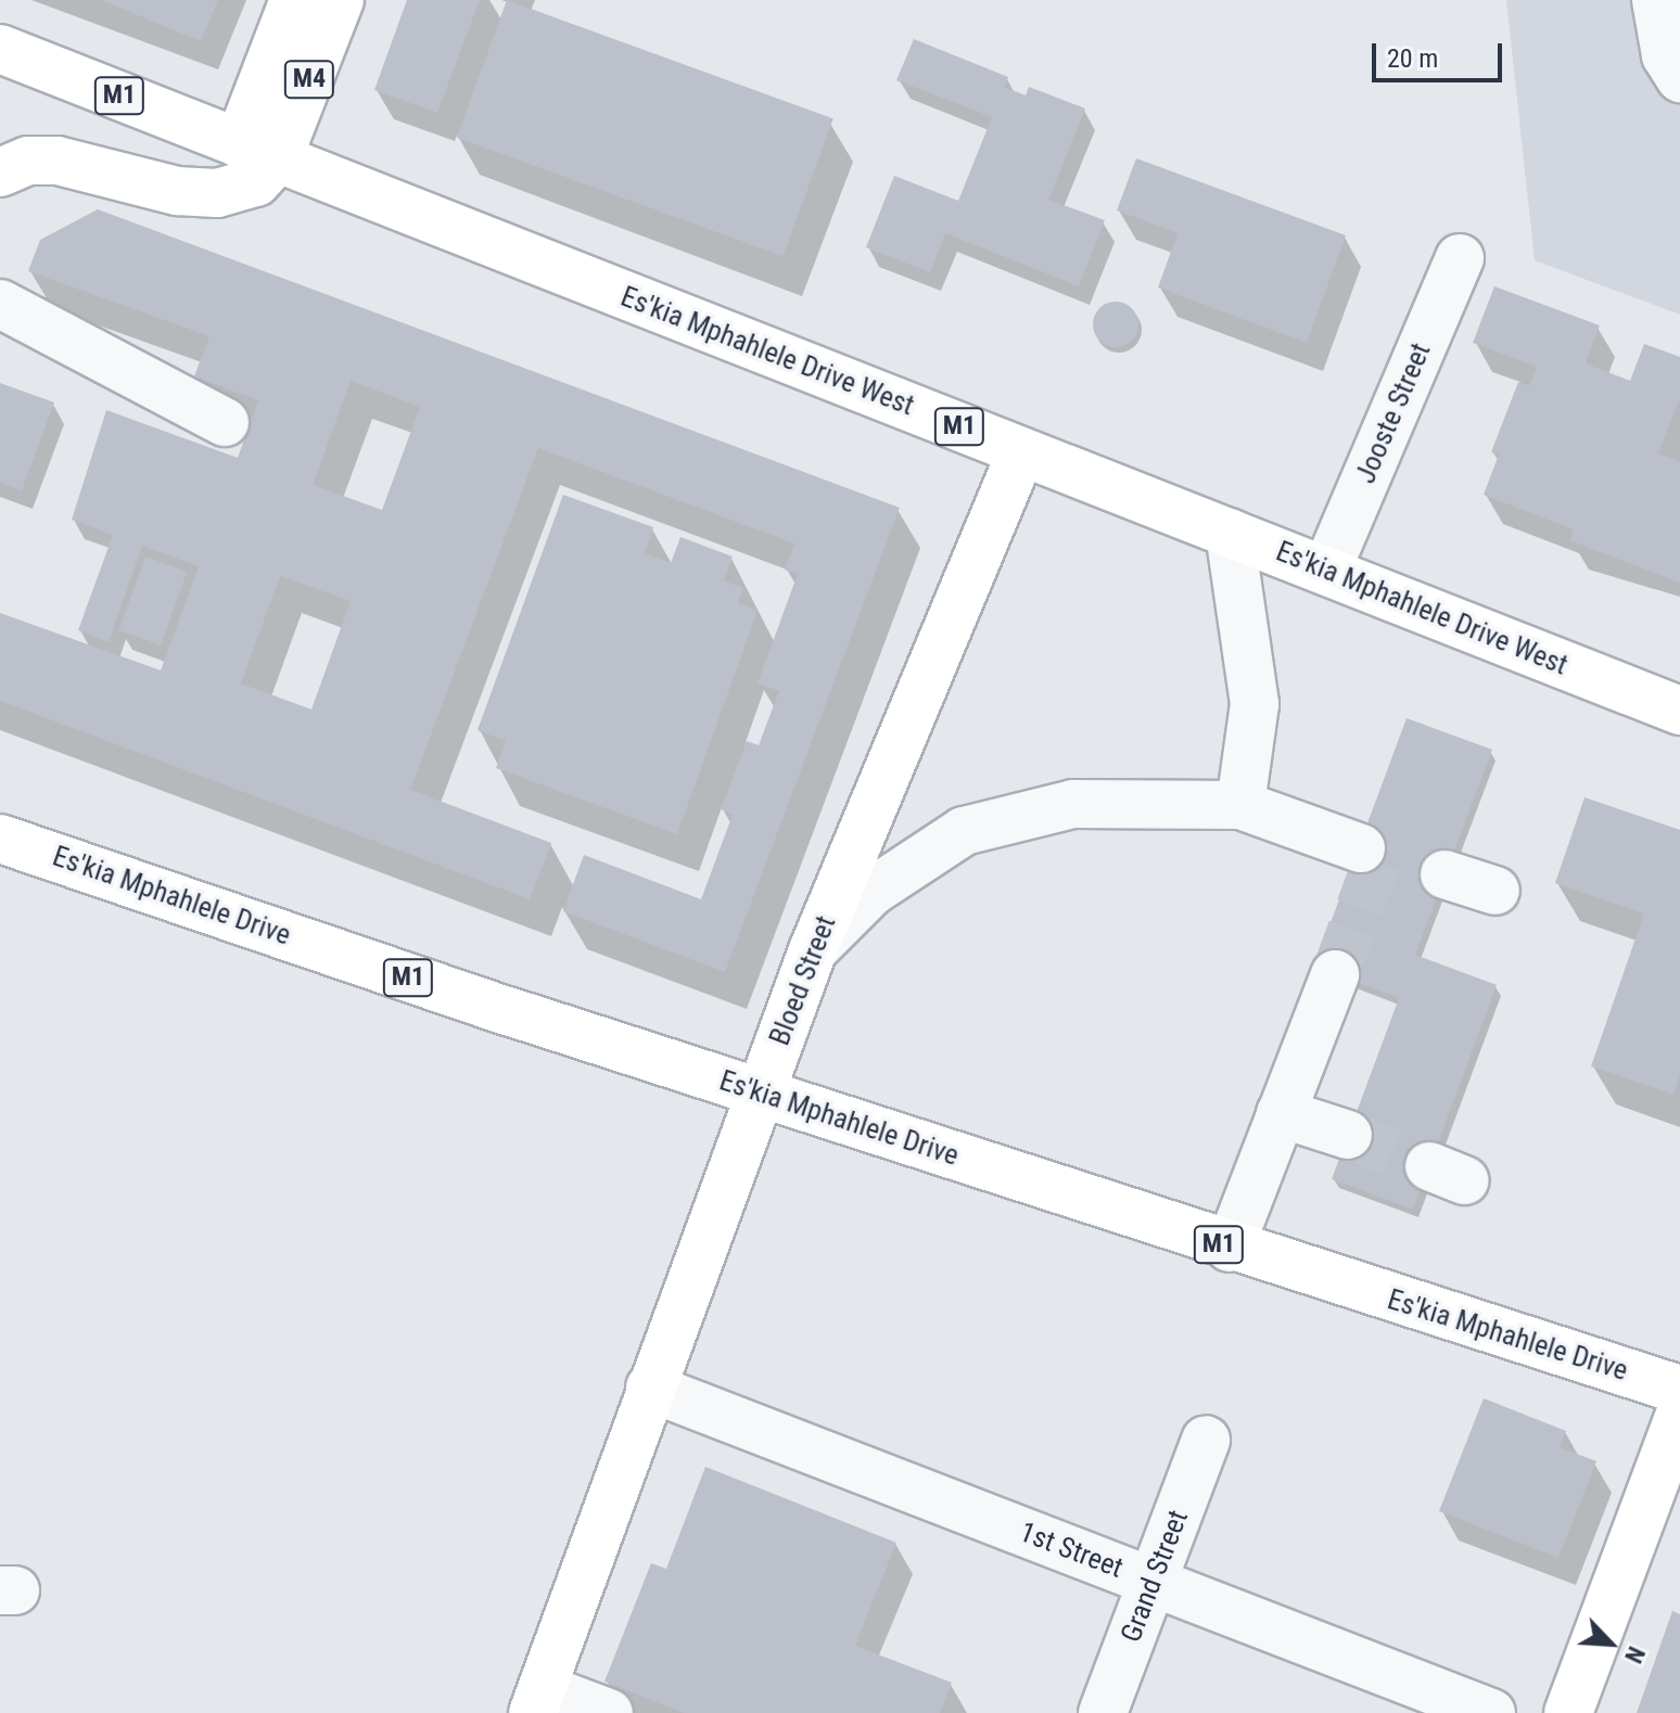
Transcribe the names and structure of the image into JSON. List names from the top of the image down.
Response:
{
  "streets": {
    "main road": [
      "M4",
      "M1",
      "Es'kia Mphahlele Drive West",
      "Es'kia Mphahlele Drive",
      "Bloed Street"
    ],
    "street": ["Jooste Street", "1st Street", "Grand Street"]
  },
  "crossings": [
    ["M4", "Es'kia Mphahlele Drive West"],
    ["Es'kia Mphahlele Drive West", "Jooste Street"],
    ["Es'kia Mphahlele Drive West", "Bloed Street"],
    ["Es'kia Mphahlele Drive", "Bloed Street"],
    ["Bloed Street", "1st Street"],
    ["1st Street", "Grand Street"]
  ],
  "scale_bar": "20 m",
  "north": "bottom right"
}
